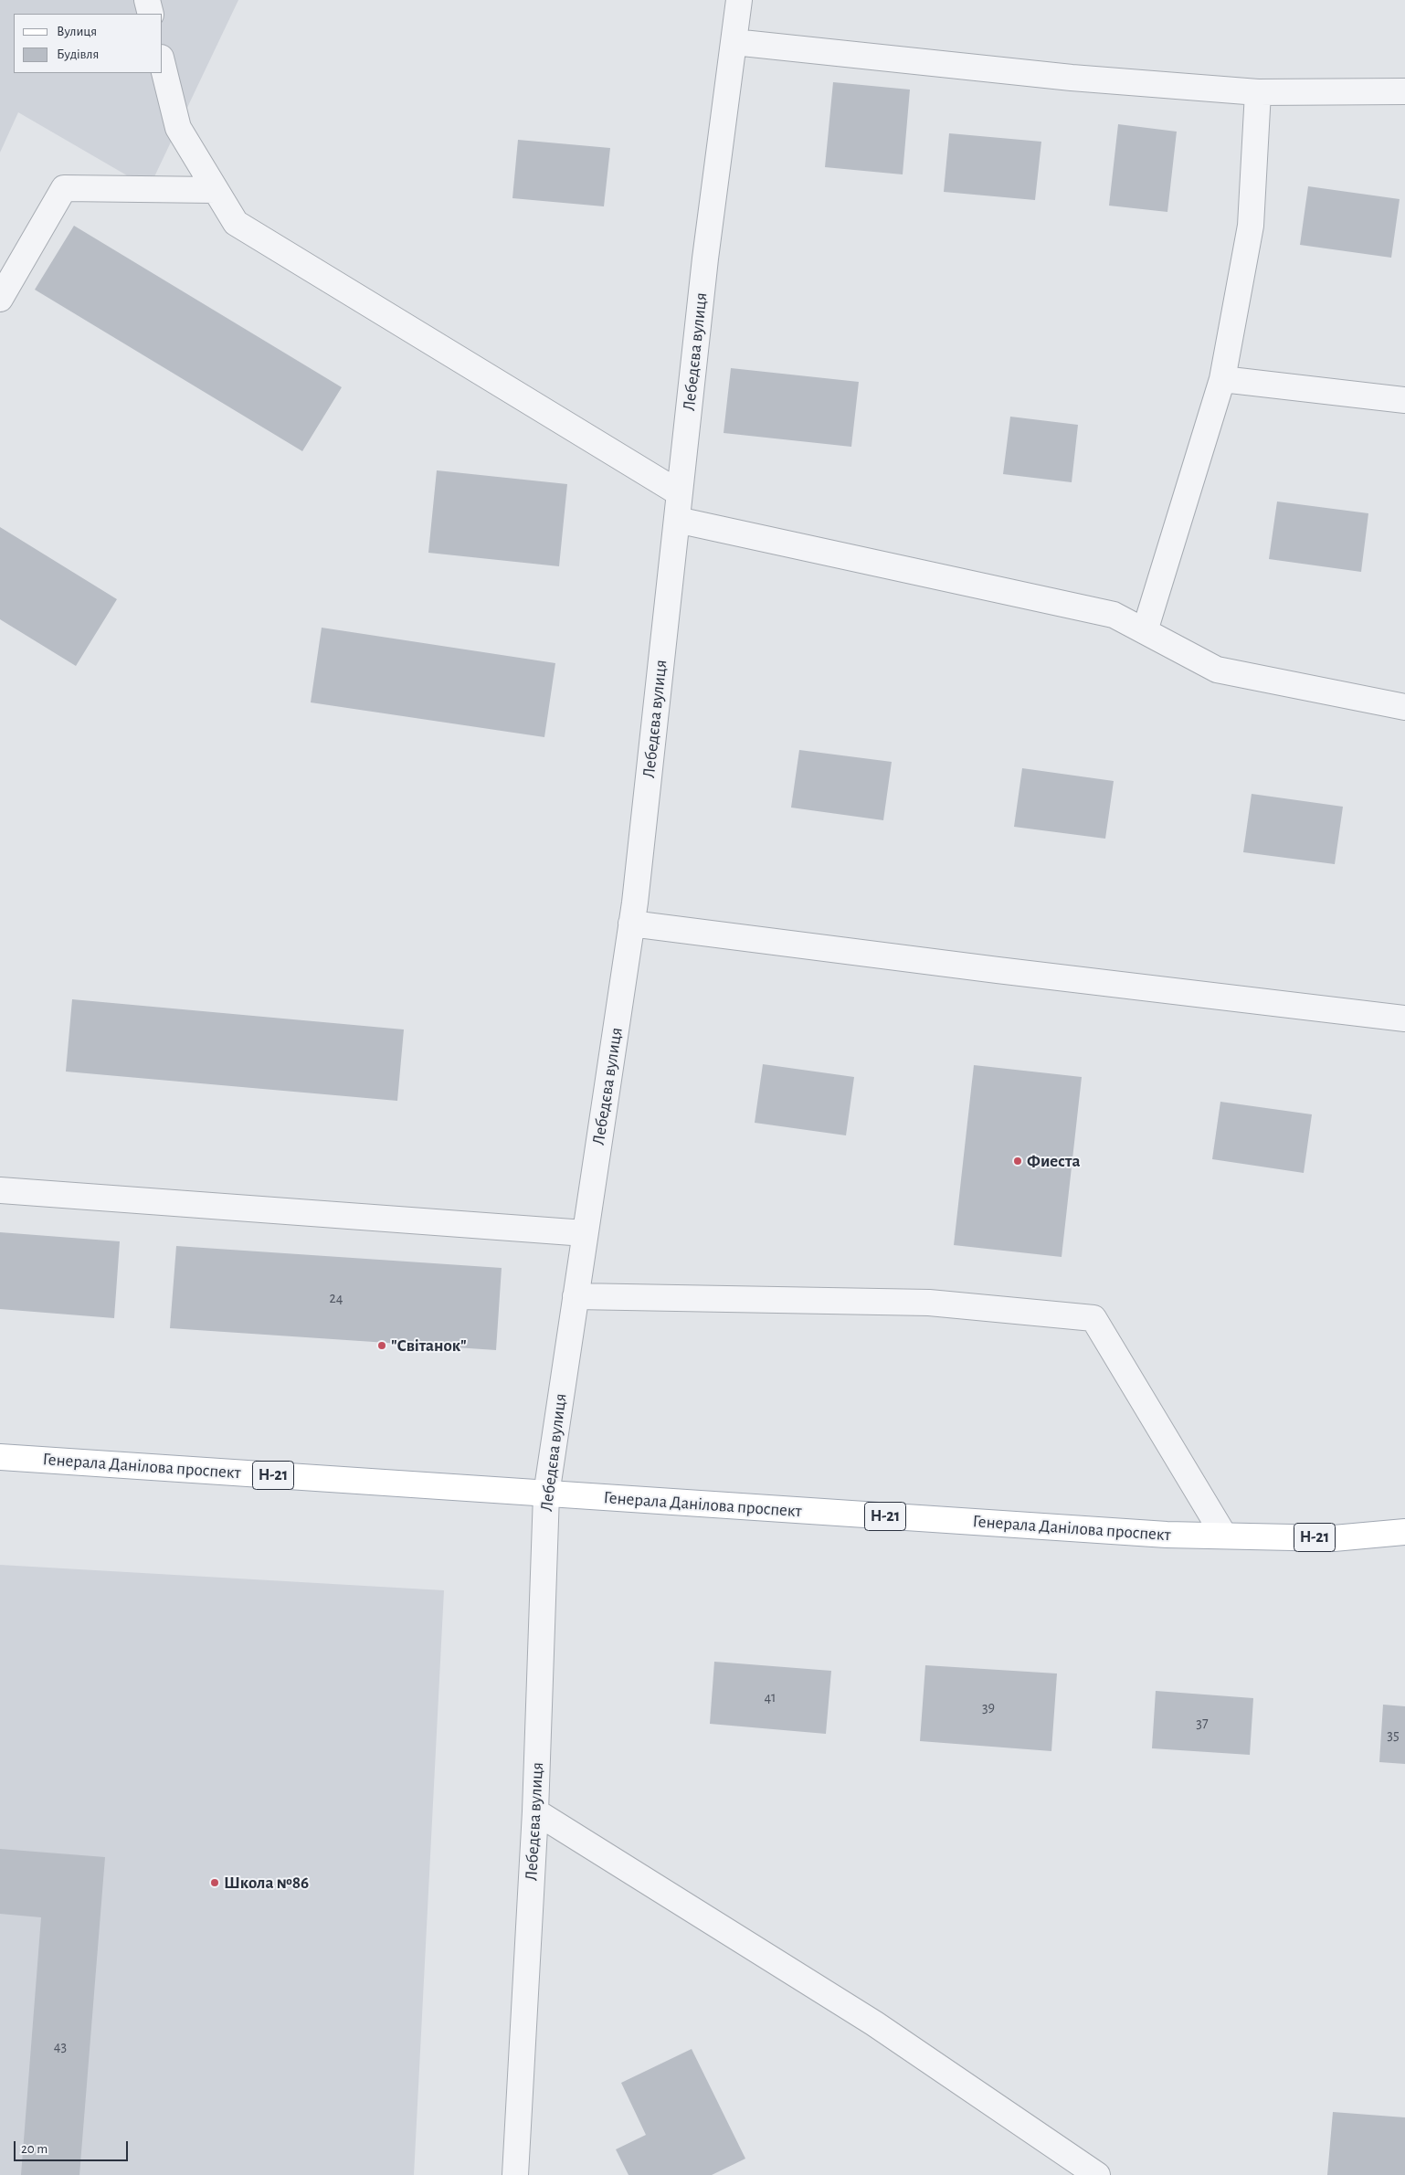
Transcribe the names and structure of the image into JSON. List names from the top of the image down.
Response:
{
  "streets": {
    "main road": ["Генерала Данілова проспект", "Н-21"],
    "street": ["Лебедєва вулиця"]
  },
  "crossings": [
    ["Лебедєва вулиця", "Генерала Данілова проспект"]
  ],
  "places": ["Фиеста", "\"Світанок\"", "Школа №86"],
  "house_numbers": [
    "24",
    "41",
    "39",
    "37",
    "35",
    "43"
  ],
  "legend": ["Вулиця", "Будівля"],
  "scale_bar": "20 m"
}
